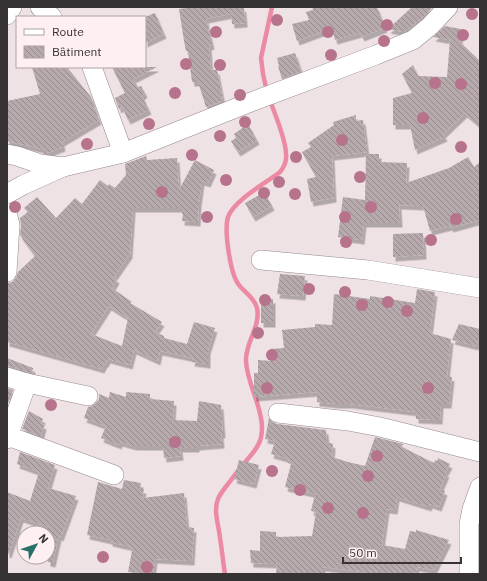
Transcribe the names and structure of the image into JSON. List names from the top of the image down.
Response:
{
  "legend": ["Route", "Bâtiment"],
  "scale_bar": "50 m",
  "north": "top right"
}
